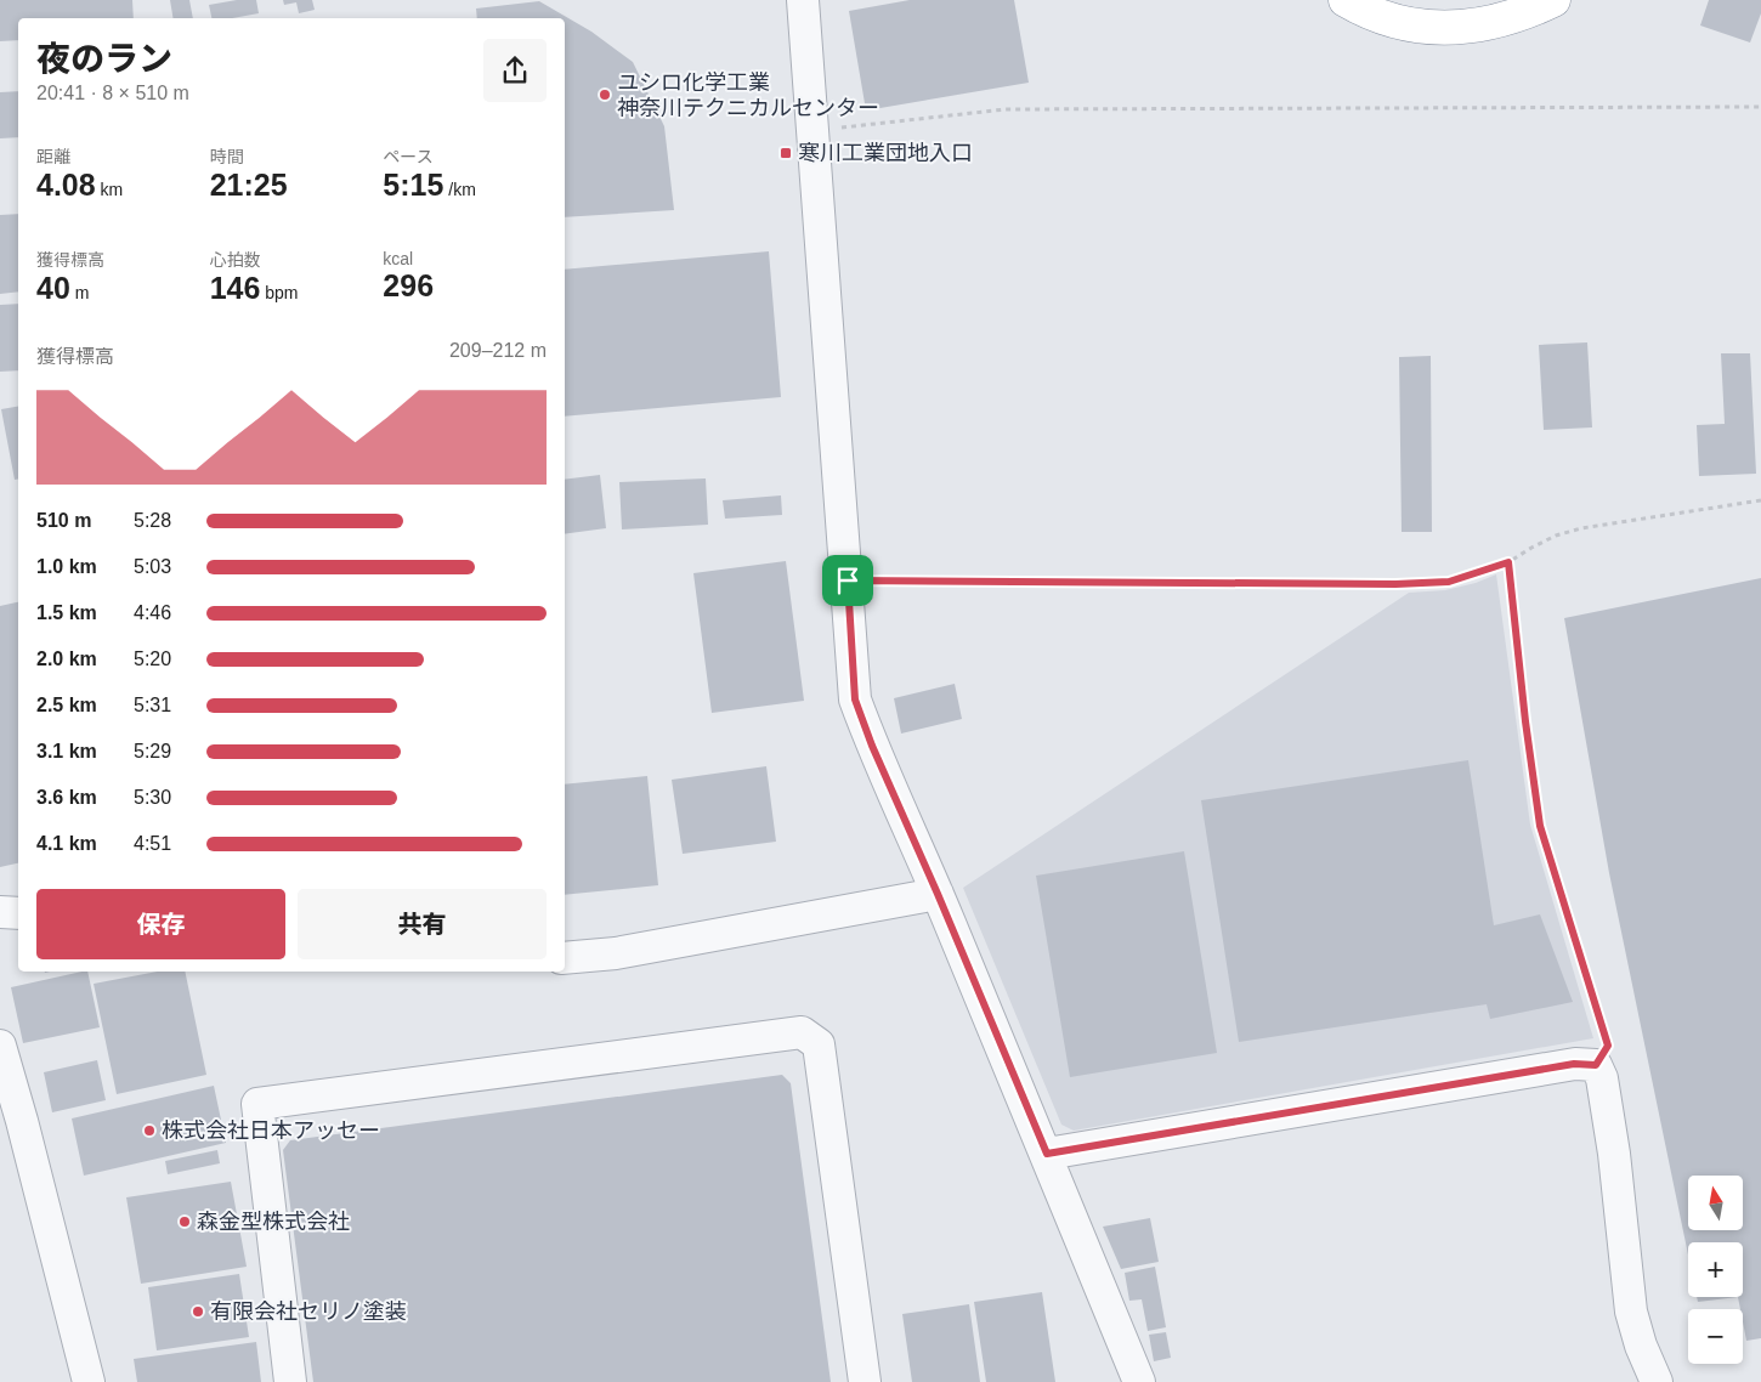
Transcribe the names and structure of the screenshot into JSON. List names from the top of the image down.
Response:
{
  "places": {
    "other": [
      "ユシロ化学工業 神奈川テクニカルセンター",
      "株式会社日本アッセー",
      "森金型株式会社",
      "有限会社セリノ塗装"
    ],
    "transit": ["寒川工業団地入口"]
  },
  "north": "top",
  "page": {
    "heading": ["夜のラン", "20:41 · 8 × 510 m"],
    "stats": [
      ["距離", "4.08 km"],
      ["時間", "21:25"],
      ["ペース", "5:15 /km"],
      ["獲得標高", "40 m"],
      ["心拍数", "146 bpm"],
      ["kcal", "296"]
    ],
    "chart": ["獲得標高", "209–212 m"],
    "list": [
      {
        "name": "510 m",
        "note": "5:28"
      },
      {
        "name": "1.0 km",
        "note": "5:03"
      },
      {
        "name": "1.5 km",
        "note": "4:46"
      },
      {
        "name": "2.0 km",
        "note": "5:20"
      },
      {
        "name": "2.5 km",
        "note": "5:31"
      },
      {
        "name": "3.1 km",
        "note": "5:29"
      },
      {
        "name": "3.6 km",
        "note": "5:30"
      },
      {
        "name": "4.1 km",
        "note": "4:51"
      }
    ],
    "buttons": ["保存", "共有"],
    "map_buttons": ["+", "−"]
  }
}
